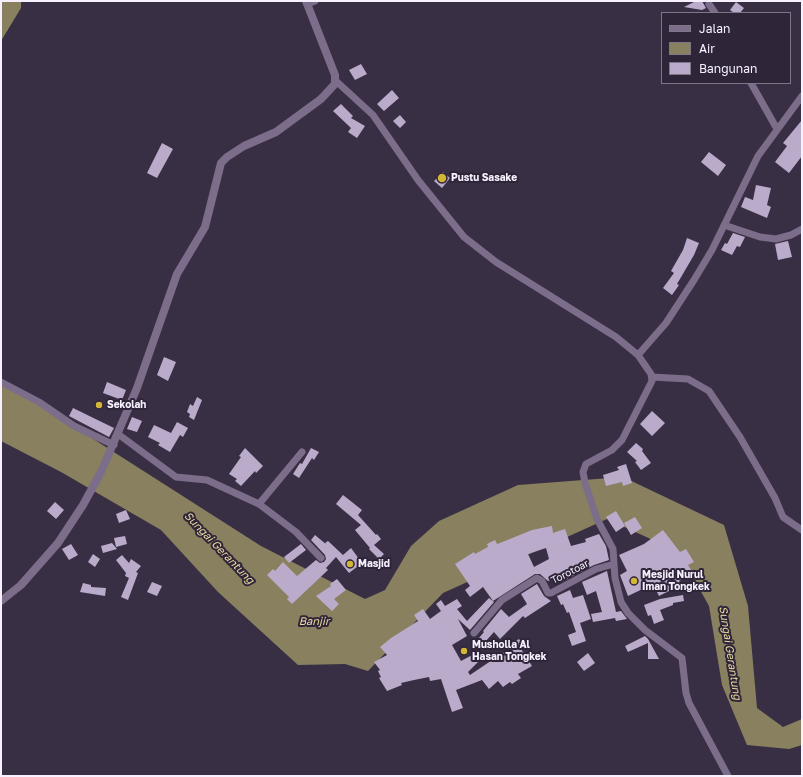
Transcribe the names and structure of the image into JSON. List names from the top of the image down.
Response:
{
  "streets": {
    "street": ["Torotoar"]
  },
  "water": ["Sungai Gerantung", "Banjir"],
  "places": [
    "Pustu Sasake",
    "Sekolah",
    "Masjid",
    "Mesjid Nurul Iman Tongkek",
    "Musholla Al Hasan Tongkek"
  ],
  "legend": ["Jalan", "Air", "Bangunan"]
}
